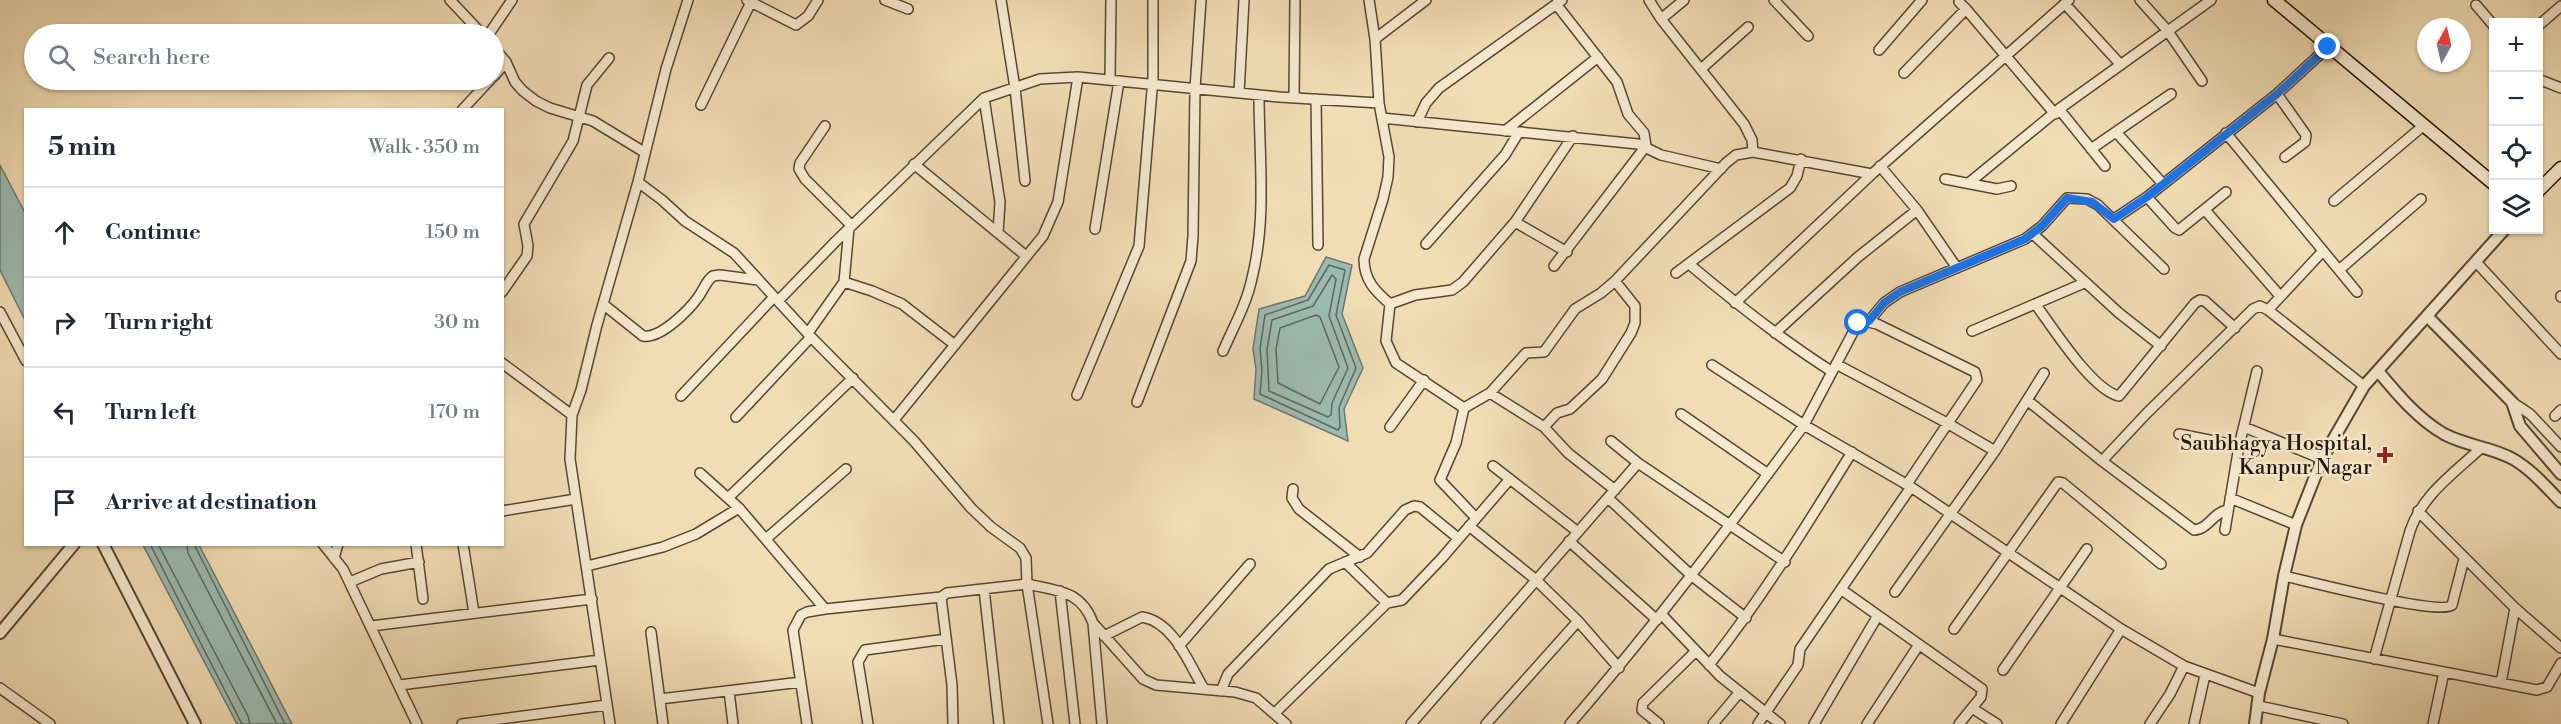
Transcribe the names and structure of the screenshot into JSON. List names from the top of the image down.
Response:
{
  "places": {
    "health": ["Saubhagya Hospital, Kanpur Nagar"]
  },
  "north": "top",
  "page": {
    "map_buttons": ["+", "−"],
    "search": "Search here",
    "heading": ["5 min", "Walk · 350 m"],
    "list": [
      ["Continue", "150 m"],
      ["Turn right", "30 m"],
      ["Turn left", "170 m"],
      "Arrive at destination"
    ]
  }
}
